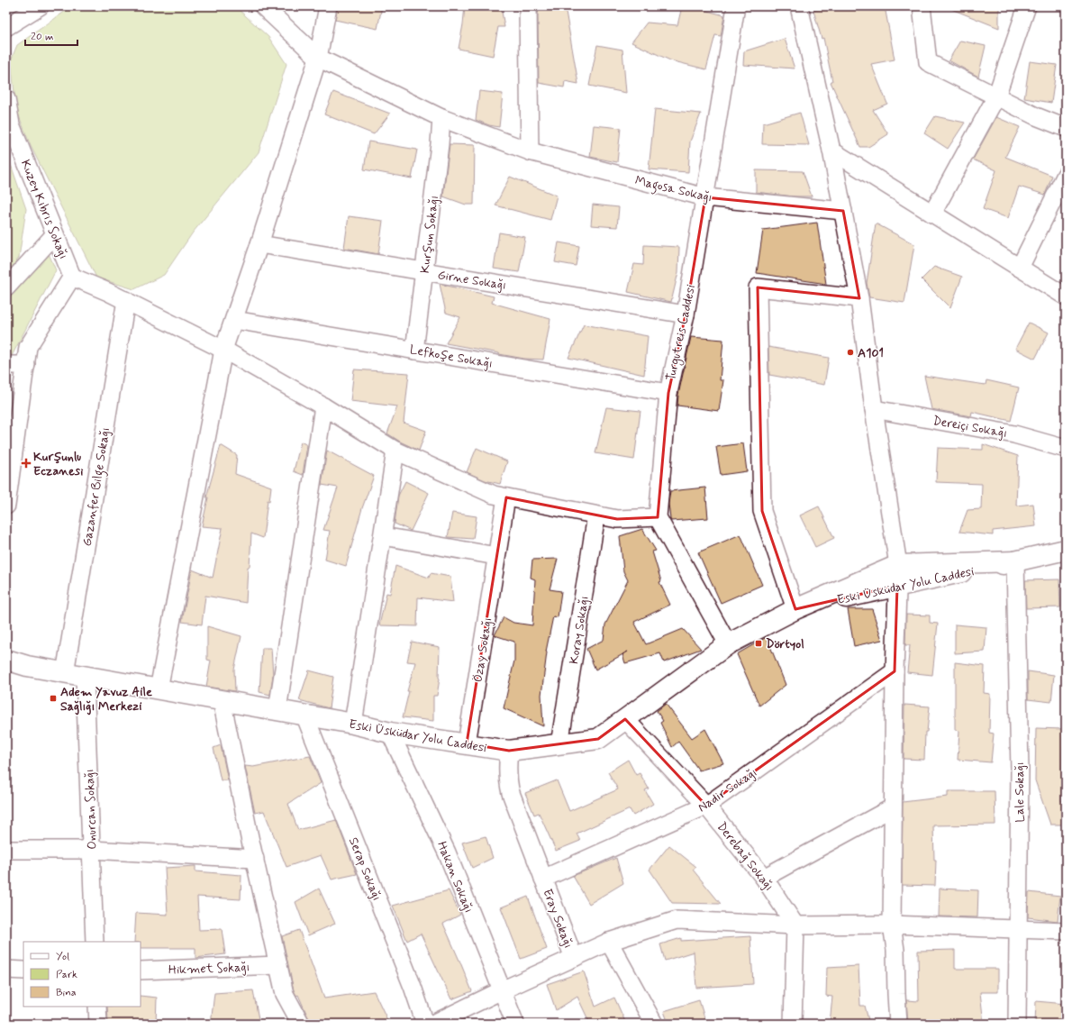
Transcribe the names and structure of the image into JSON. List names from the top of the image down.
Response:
{
  "streets": {
    "street": [
      "Magosa Sokağı",
      "Kuzey Kıbrıs Sokağı",
      "Kurşun Sokağı",
      "Girne Sokağı",
      "Turgutreis Caddesi",
      "Lefkoşe Sokağı",
      "Dereiçi Sokağı",
      "Gazanfer Bilge Sokağı",
      "Eski Üsküdar Yolu Caddesi",
      "Koray Sokağı",
      "Özay Sokağı",
      "Nadir Sokağı",
      "Lale Sokağı",
      "Onurcan Sokağı",
      "Derebağ Sokağı",
      "Serap Sokağı",
      "Hakan Sokağı",
      "Eray Sokağı",
      "Hikmet Sokağı"
    ]
  },
  "crossings": [
    ["Magosa Sokağı", "Kurşun Sokağı"],
    ["Magosa Sokağı", "Turgutreis Caddesi"],
    ["Kurşun Sokağı", "Girne Sokağı"],
    ["Kurşun Sokağı", "Lefkoşe Sokağı"],
    ["Girne Sokağı", "Turgutreis Caddesi"],
    ["Turgutreis Caddesi", "Lefkoşe Sokağı"],
    ["Gazanfer Bilge Sokağı", "Eski Üsküdar Yolu Caddesi"],
    ["Eski Üsküdar Yolu Caddesi", "Koray Sokağı"],
    ["Eski Üsküdar Yolu Caddesi", "Özay Sokağı"],
    ["Eski Üsküdar Yolu Caddesi", "Lale Sokağı"],
    ["Eski Üsküdar Yolu Caddesi", "Onurcan Sokağı"],
    ["Eski Üsküdar Yolu Caddesi", "Derebağ Sokağı"],
    ["Eski Üsküdar Yolu Caddesi", "Serap Sokağı"],
    ["Eski Üsküdar Yolu Caddesi", "Hakan Sokağı"],
    ["Eski Üsküdar Yolu Caddesi", "Eray Sokağı"],
    ["Nadir Sokağı", "Derebağ Sokağı"],
    ["Nadir Sokağı", "Eray Sokağı"]
  ],
  "places": {
    "other": ["A101"],
    "health": ["Kurşunlu Eczanesi"],
    "transit": ["Dörtyol", "Adem Yavuz Aile Sağlığı Merkezi"]
  },
  "legend": ["Yol", "Park", "Bina"],
  "scale_bar": "20 m"
}
